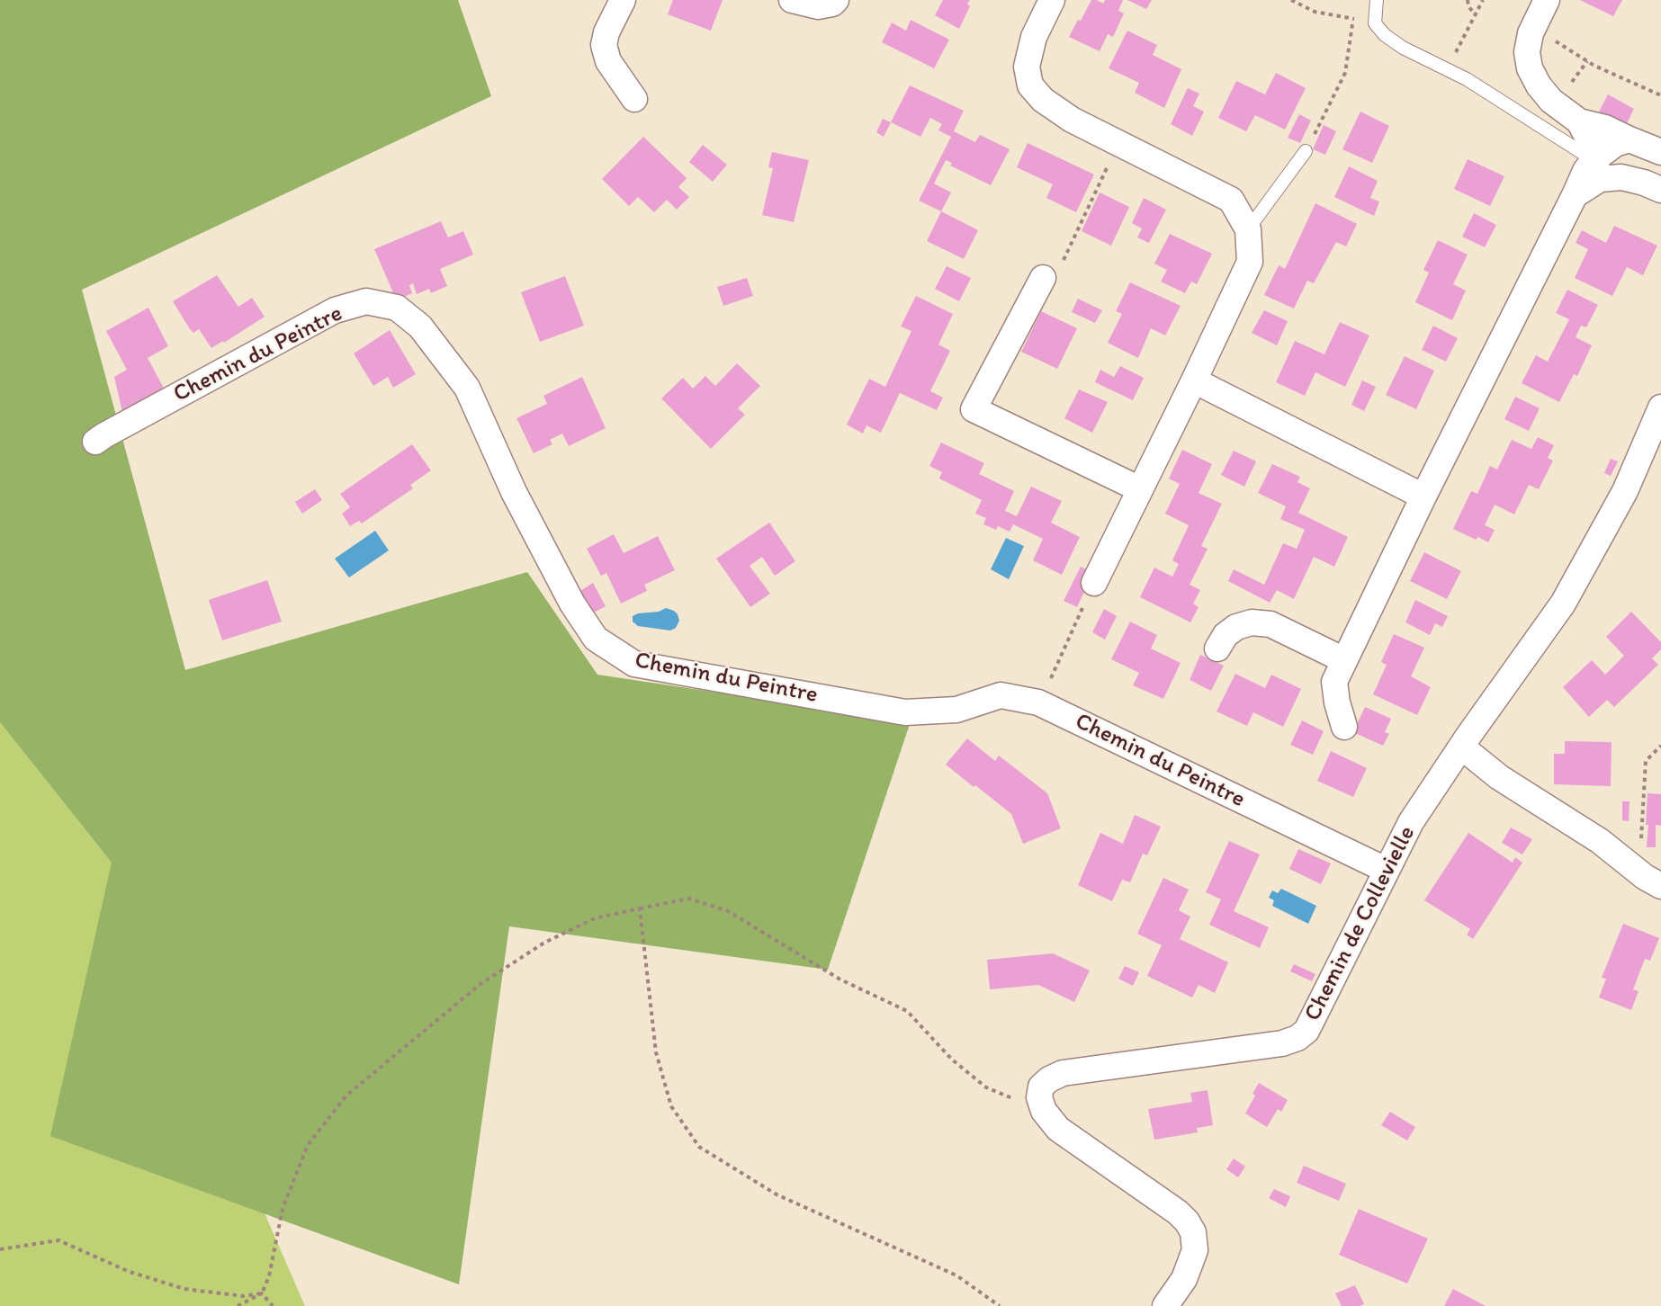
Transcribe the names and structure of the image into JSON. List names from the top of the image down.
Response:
{
  "streets": {
    "street": ["Chemin du Peintre", "Chemin de Collevielle"]
  },
  "crossings": [
    ["Chemin du Peintre", "Chemin de Collevielle"]
  ]
}
